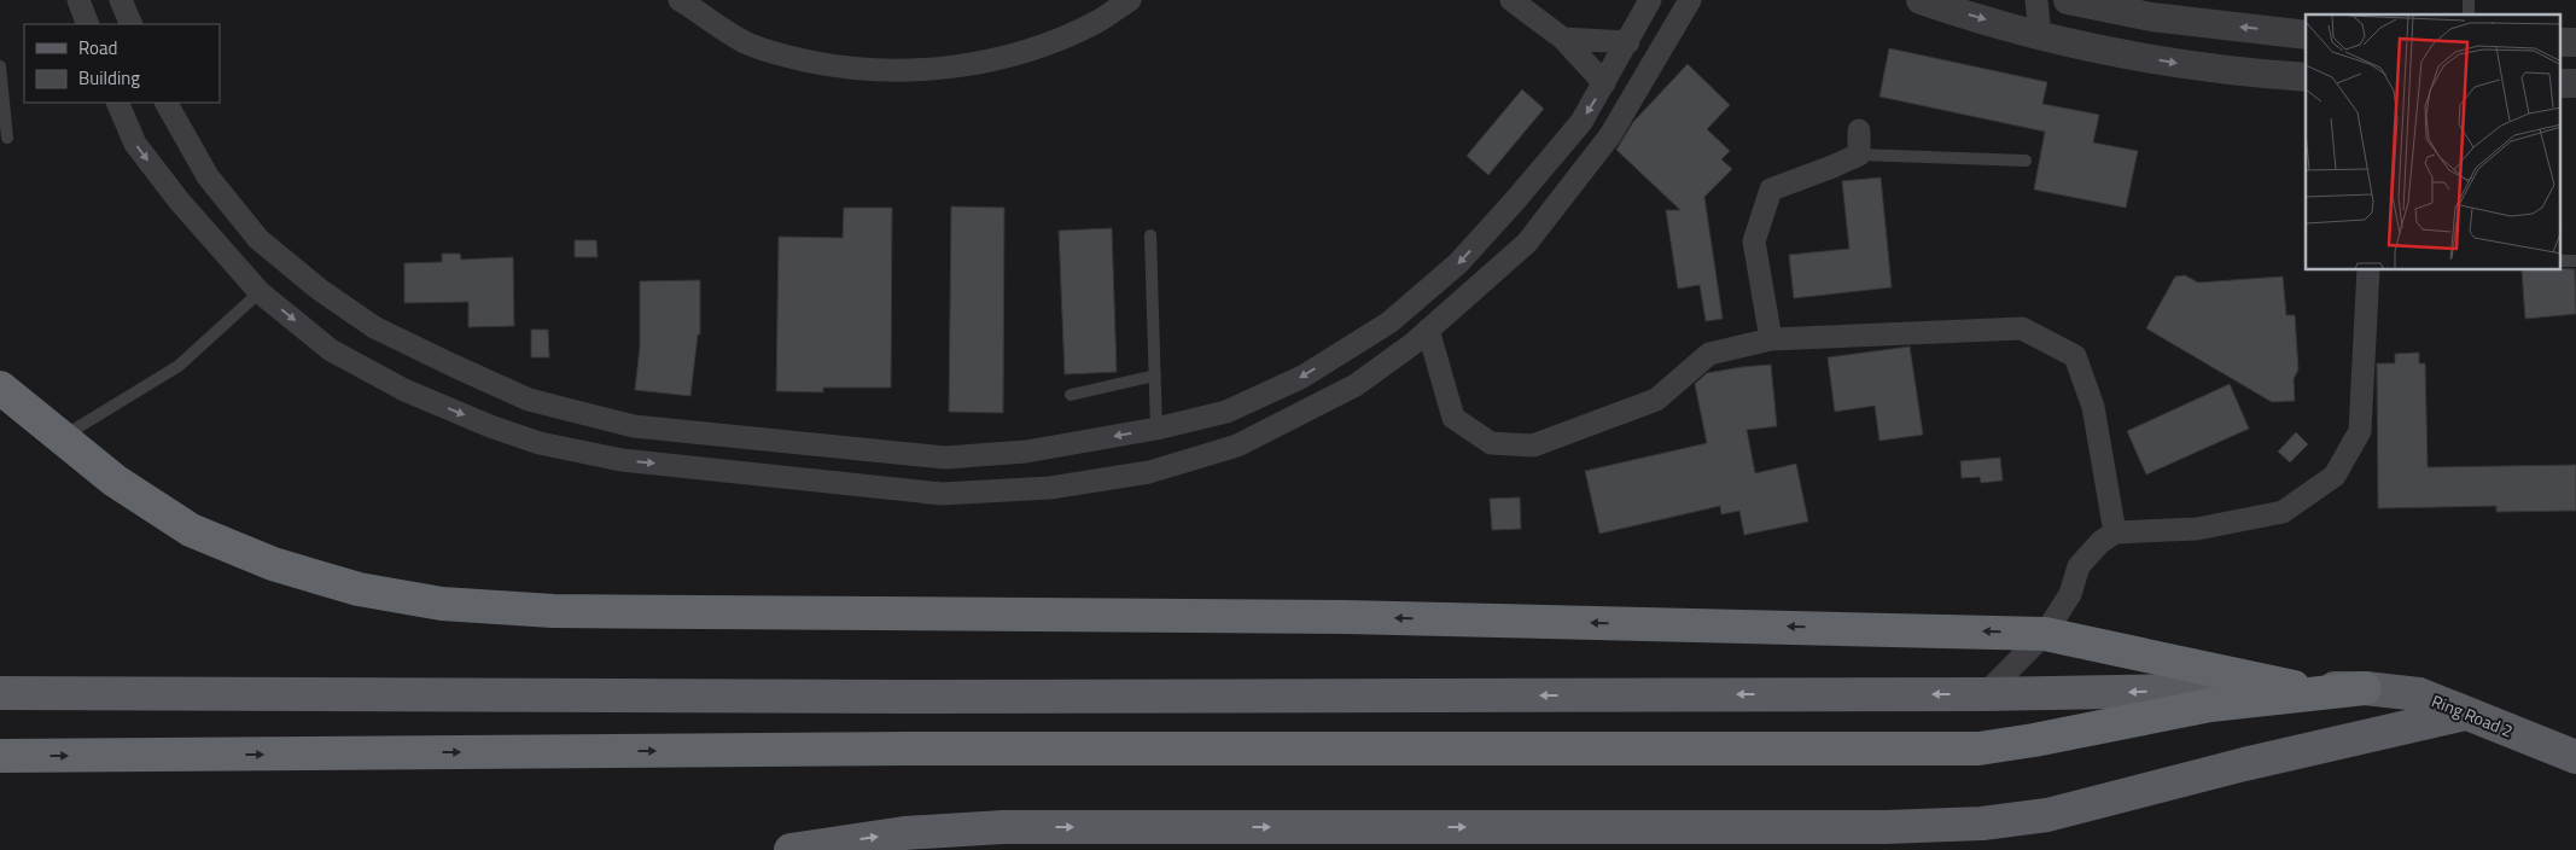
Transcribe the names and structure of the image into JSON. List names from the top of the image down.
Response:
{
  "streets": {
    "main road": ["Ring Road 2"]
  },
  "legend": ["Road", "Building"]
}
